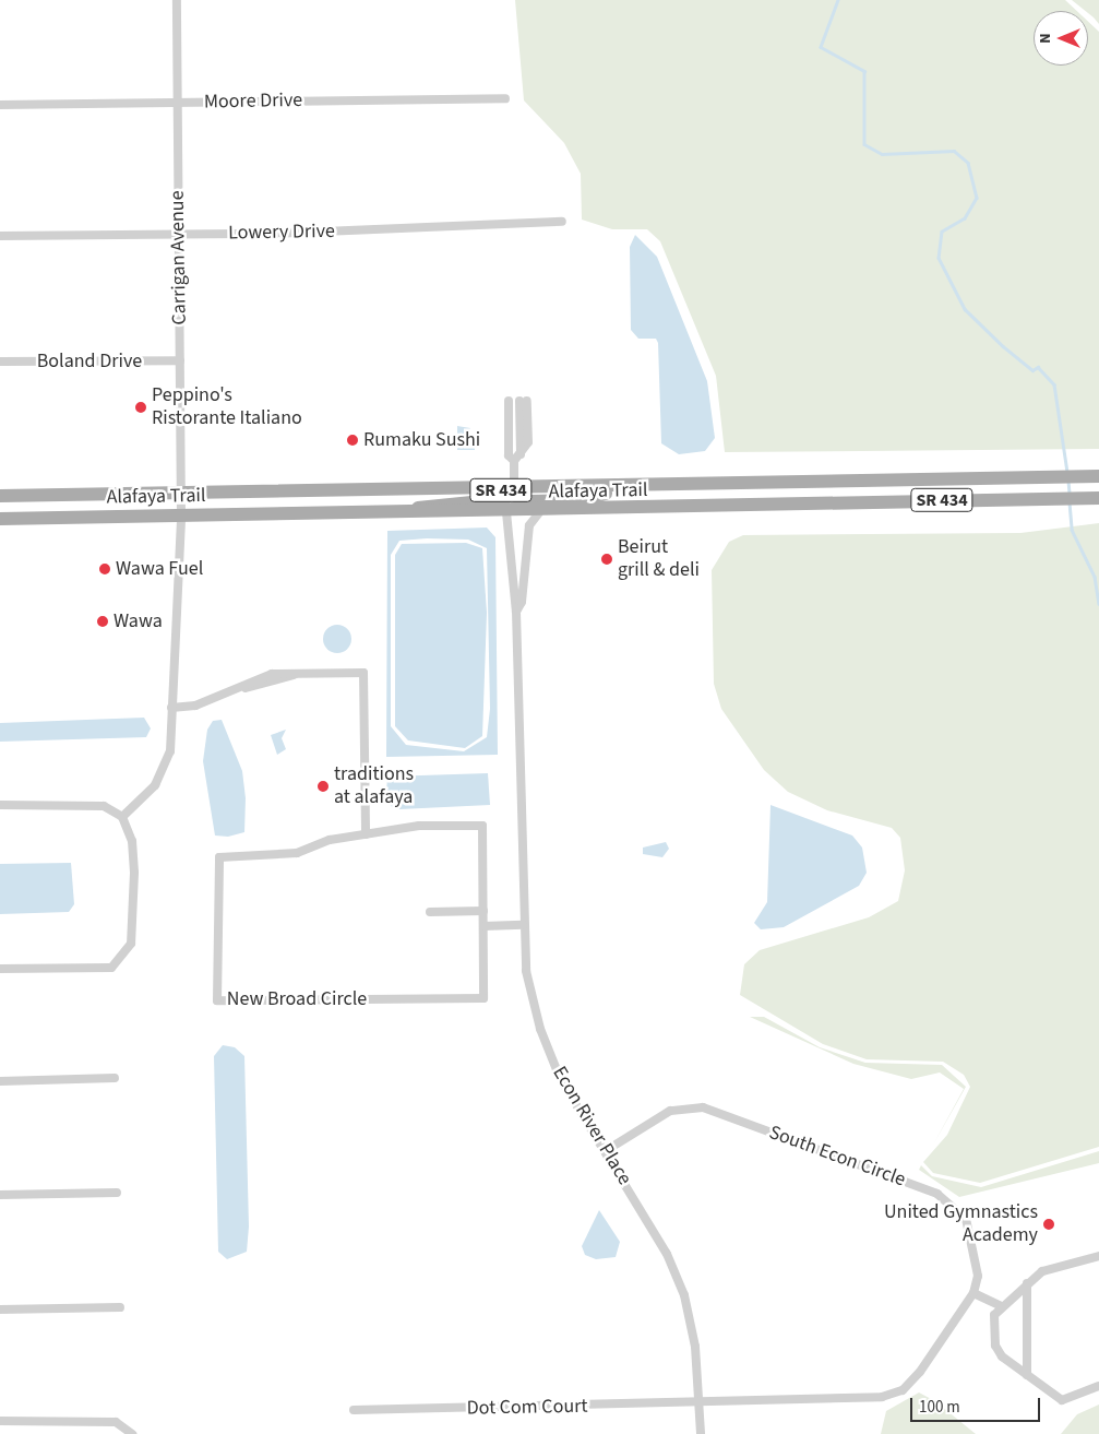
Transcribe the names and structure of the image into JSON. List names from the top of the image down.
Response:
{
  "streets": {
    "main road": ["SR 434", "Alafaya Trail"],
    "street": [
      "Moore Drive",
      "Lowery Drive",
      "Carrigan Avenue",
      "Boland Drive",
      "New Broad Circle",
      "Econ River Place",
      "South Econ Circle",
      "Dot Com Court"
    ]
  },
  "crossings": [
    ["Moore Drive", "Carrigan Avenue"],
    ["Lowery Drive", "Carrigan Avenue"],
    ["Carrigan Avenue", "Boland Drive"],
    ["Carrigan Avenue", "Alafaya Trail"],
    ["Alafaya Trail", "Econ River Place"],
    ["Econ River Place", "South Econ Circle"],
    ["Econ River Place", "Dot Com Court"]
  ],
  "places": [
    "Peppino's Ristorante Italiano",
    "Rumaku Sushi",
    "Beirut grill & deli",
    "Wawa Fuel",
    "Wawa",
    "traditions at alafaya",
    "United Gymnastics Academy"
  ],
  "scale_bar": "100 m",
  "north": "left"
}
